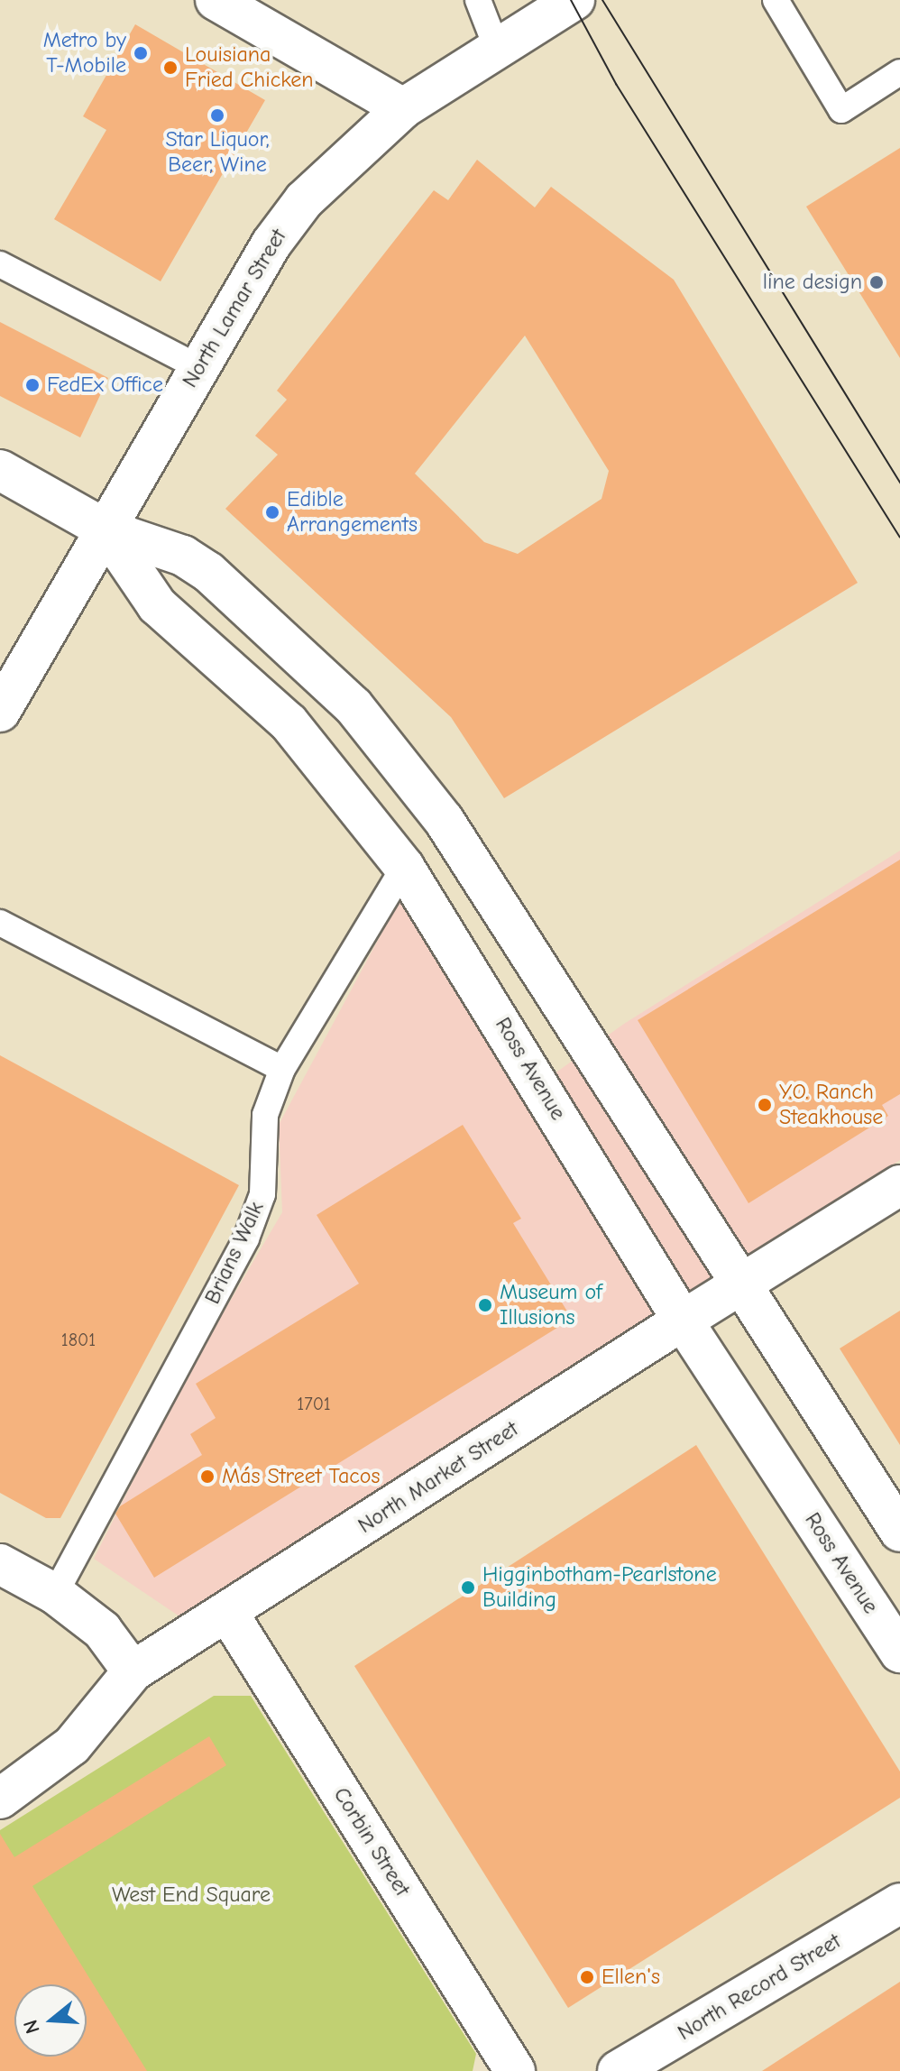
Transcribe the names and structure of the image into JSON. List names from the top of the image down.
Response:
{
  "streets": {
    "main road": [
      "North Lamar Street",
      "Ross Avenue",
      "North Market Street",
      "Corbin Street",
      "North Record Street"
    ],
    "lane": ["Brians Walk"]
  },
  "crossings": [
    ["North Lamar Street", "Ross Avenue"],
    ["Ross Avenue", "Brians Walk"],
    ["Ross Avenue", "North Market Street"],
    ["North Market Street", "Corbin Street"]
  ],
  "parks": ["West End Square"],
  "places": [
    "Metro by T-Mobile",
    "Louisiana Fried Chicken",
    "Star Liquor, Beer, Wine",
    "line design",
    "FedEx Office",
    "Edible Arrangements",
    "Y.O. Ranch Steakhouse",
    "Museum of Illusions",
    "Más Street Tacos",
    "Higginbotham-Pearlstone Building",
    "Ellen's"
  ],
  "house_numbers": ["1801", "1701"],
  "north": "left"
}
